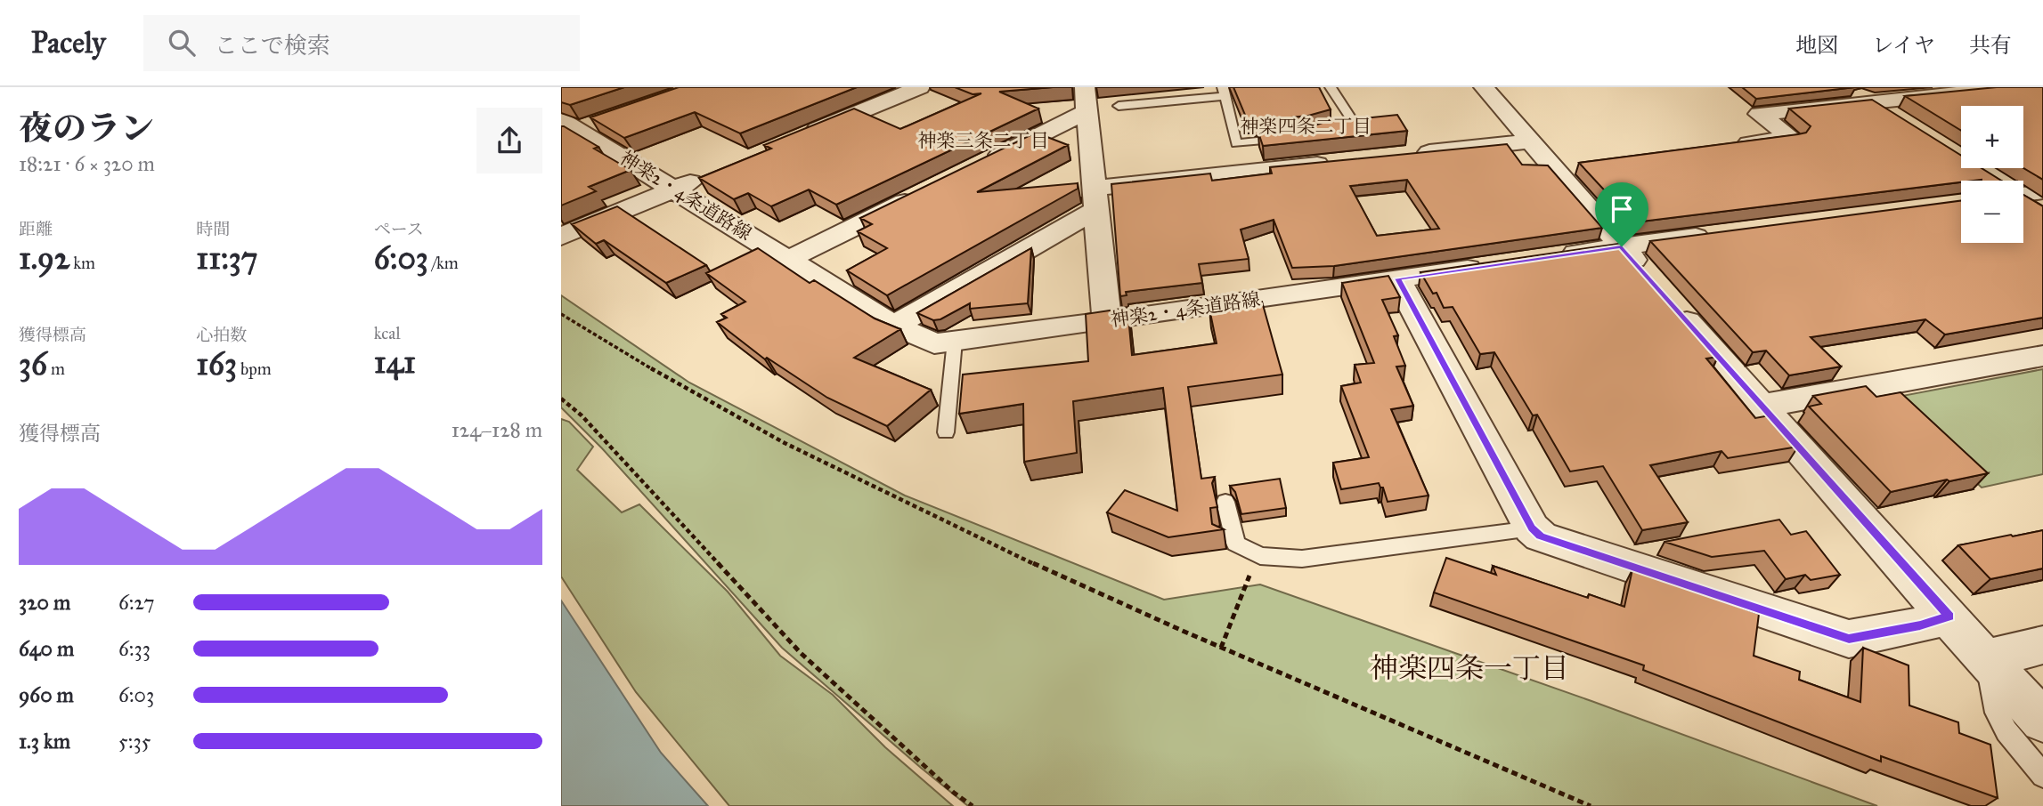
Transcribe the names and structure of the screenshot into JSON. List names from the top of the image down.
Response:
{
  "streets": {
    "street": ["神楽2・4条道路線"]
  },
  "districts": ["神楽四条二丁目", "神楽三条二丁目", "神楽四条一丁目"],
  "page": {
    "header": "Pacely",
    "search": "ここで検索",
    "nav": ["地図", "レイヤ", "共有"],
    "heading": ["夜のラン", "18:21 · 6 × 320 m"],
    "map_buttons": ["+", "−"],
    "stats": [
      ["距離", "1.92 km"],
      ["時間", "11:37"],
      ["ペース", "6:03 /km"],
      ["獲得標高", "36 m"],
      ["心拍数", "163 bpm"],
      ["kcal", "141"]
    ],
    "chart": ["獲得標高", "124–128 m"],
    "list": [
      {
        "name": "320 m",
        "note": "6:27"
      },
      {
        "name": "640 m",
        "note": "6:33"
      },
      {
        "name": "960 m",
        "note": "6:03"
      },
      {
        "name": "1.3 km",
        "note": "5:35"
      }
    ]
  }
}
